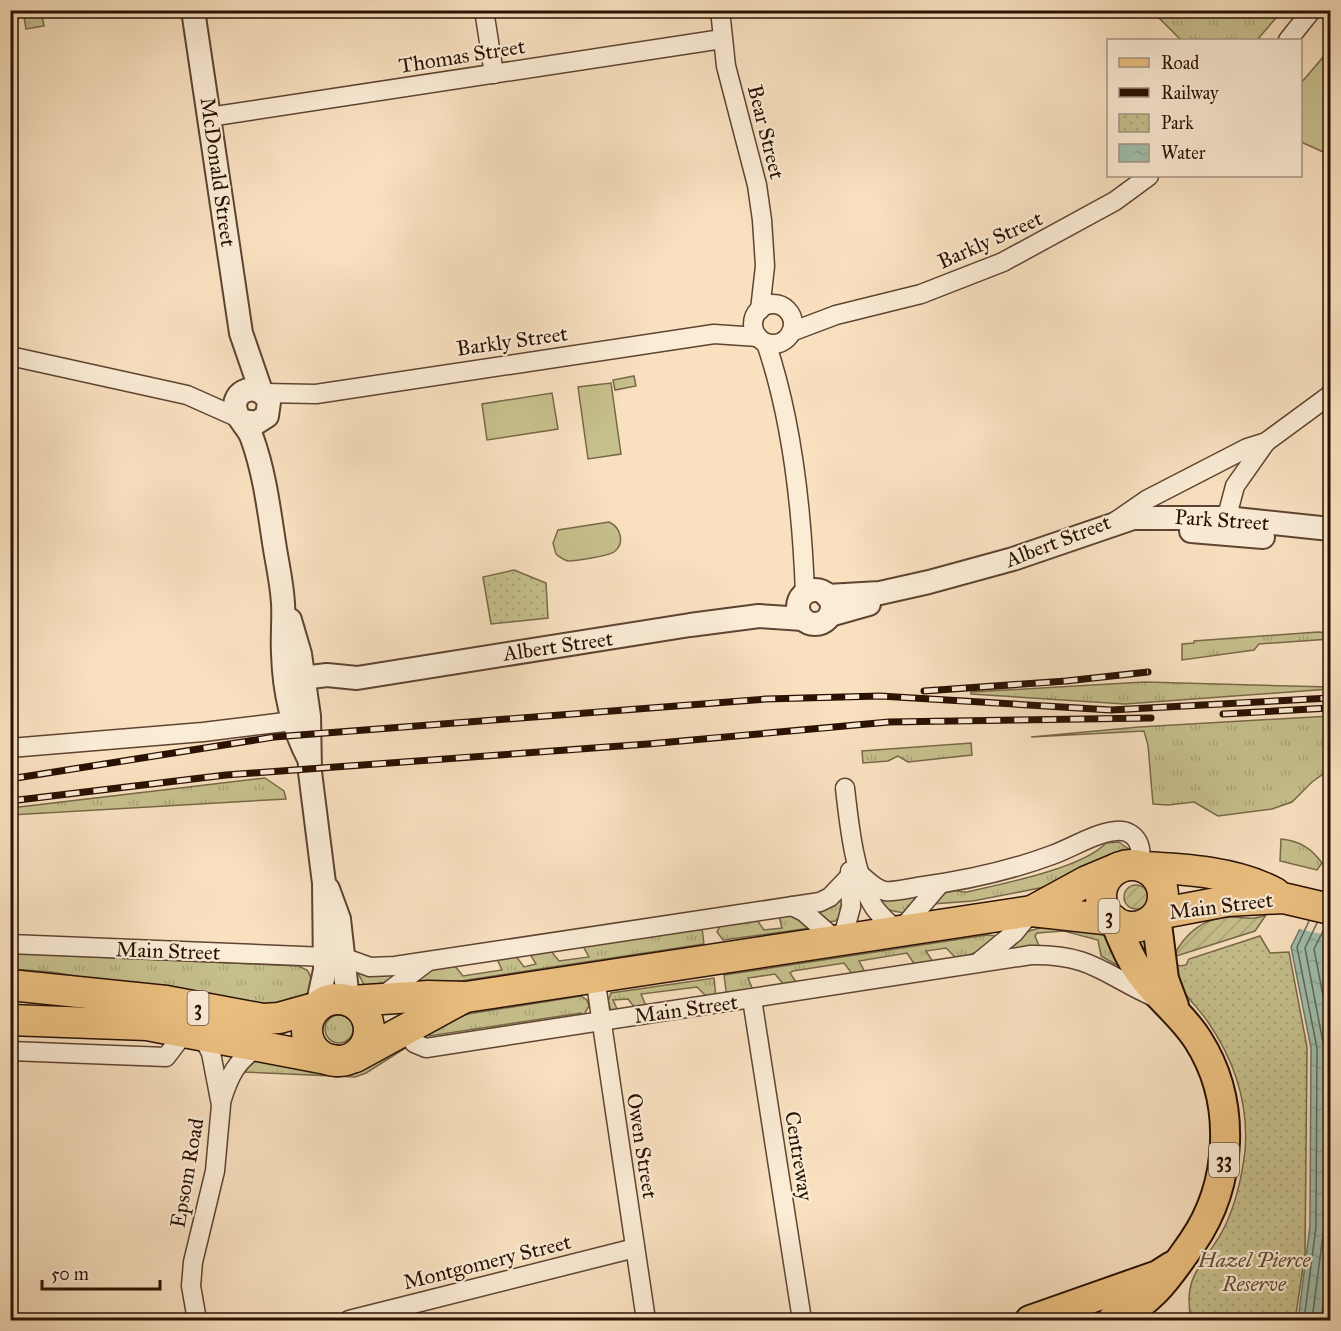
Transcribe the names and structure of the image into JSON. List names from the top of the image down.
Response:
{
  "streets": {
    "highway": ["Main Street", "3"],
    "main road": ["33"],
    "street": [
      "Thomas Street",
      "Bear Street",
      "McDonald Street",
      "Barkly Street",
      "Park Street",
      "Albert Street",
      "Owen Street",
      "Centreway",
      "Epsom Road",
      "Montgomery Street"
    ]
  },
  "crossings": [
    ["Thomas Street", "Bear Street"],
    ["Thomas Street", "McDonald Street"],
    ["Bear Street", "Barkly Street"],
    ["McDonald Street", "Barkly Street"],
    ["Park Street", "Albert Street"],
    ["Main Street", "3"],
    ["Main Street", "Owen Street"],
    ["Main Street", "Centreway"],
    ["Main Street", "33"],
    ["3", "33"],
    ["3", "Epsom Road"],
    ["Owen Street", "Montgomery Street"]
  ],
  "parks": ["Hazel Pierce Reserve"],
  "legend": [
    "Road",
    "Railway",
    "Park",
    "Water"
  ],
  "scale_bar": "50 m"
}
